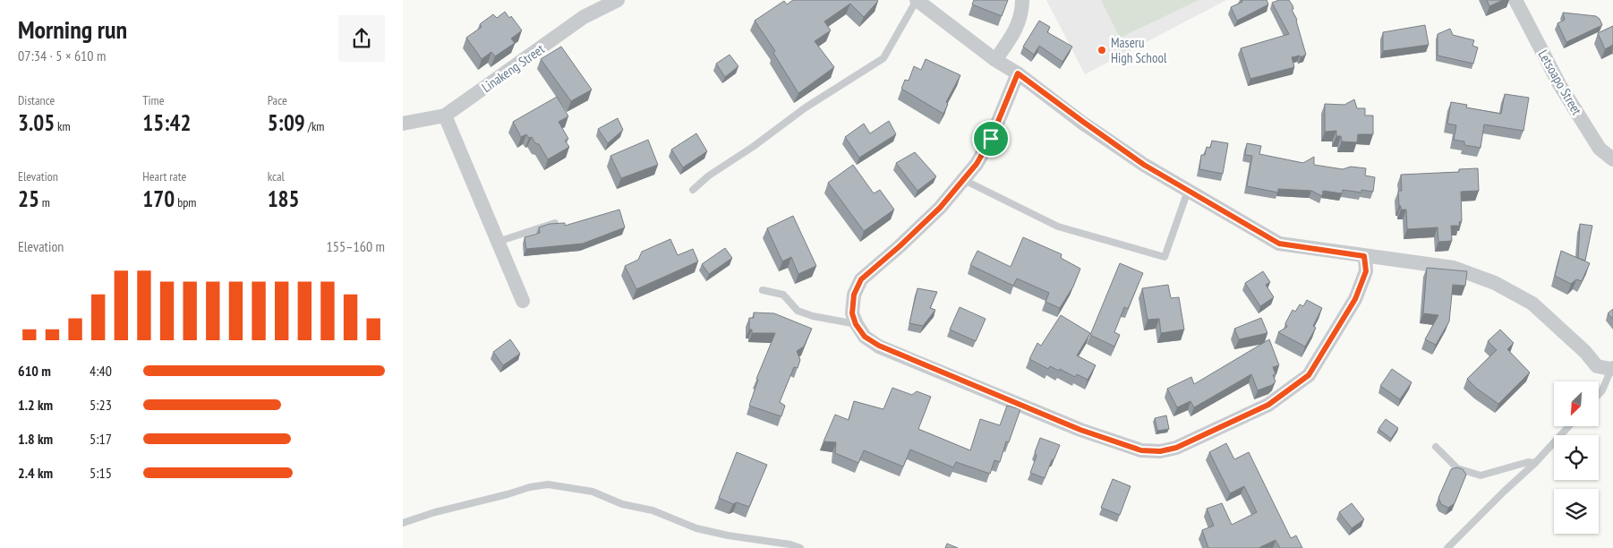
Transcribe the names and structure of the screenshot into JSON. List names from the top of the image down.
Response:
{
  "streets": {
    "street": ["Linakeng Street", "Letsoapo Street"]
  },
  "places": ["Maseru High School"],
  "north": "bottom left",
  "page": {
    "heading": ["Morning run", "07:34 · 5 × 610 m"],
    "stats": [
      ["Distance", "3.05 km"],
      ["Time", "15:42"],
      ["Pace", "5:09 /km"],
      ["Elevation", "25 m"],
      ["Heart rate", "170 bpm"],
      ["kcal", "185"]
    ],
    "chart": ["Elevation", "155–160 m"],
    "list": [
      {
        "name": "610 m",
        "note": "4:40"
      },
      {
        "name": "1.2 km",
        "note": "5:23"
      },
      {
        "name": "1.8 km",
        "note": "5:17"
      },
      {
        "name": "2.4 km",
        "note": "5:15"
      }
    ]
  }
}
